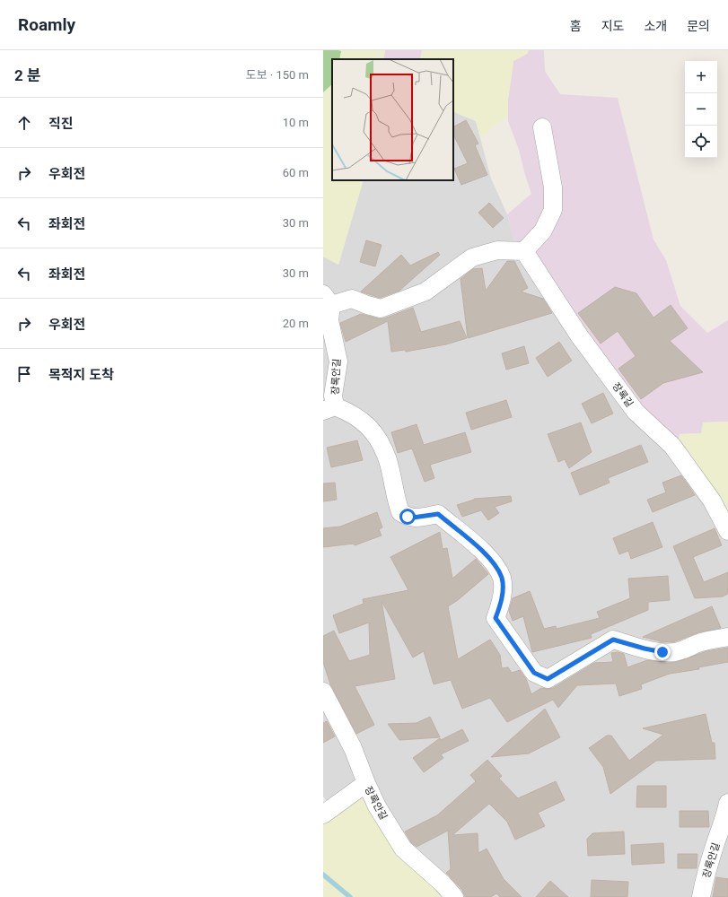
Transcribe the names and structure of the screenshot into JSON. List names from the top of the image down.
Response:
{
  "streets": {
    "lane": ["장록안길", "장록길"]
  },
  "page": {
    "header": "Roamly",
    "nav": [
      "홈",
      "지도",
      "소개",
      "문의"
    ],
    "heading": ["2 분", "도보 · 150 m"],
    "map_buttons": ["+", "−"],
    "list": [
      ["직진", "10 m"],
      ["우회전", "60 m"],
      ["좌회전", "30 m"],
      ["좌회전", "30 m"],
      ["우회전", "20 m"],
      "목적지 도착"
    ]
  }
}
